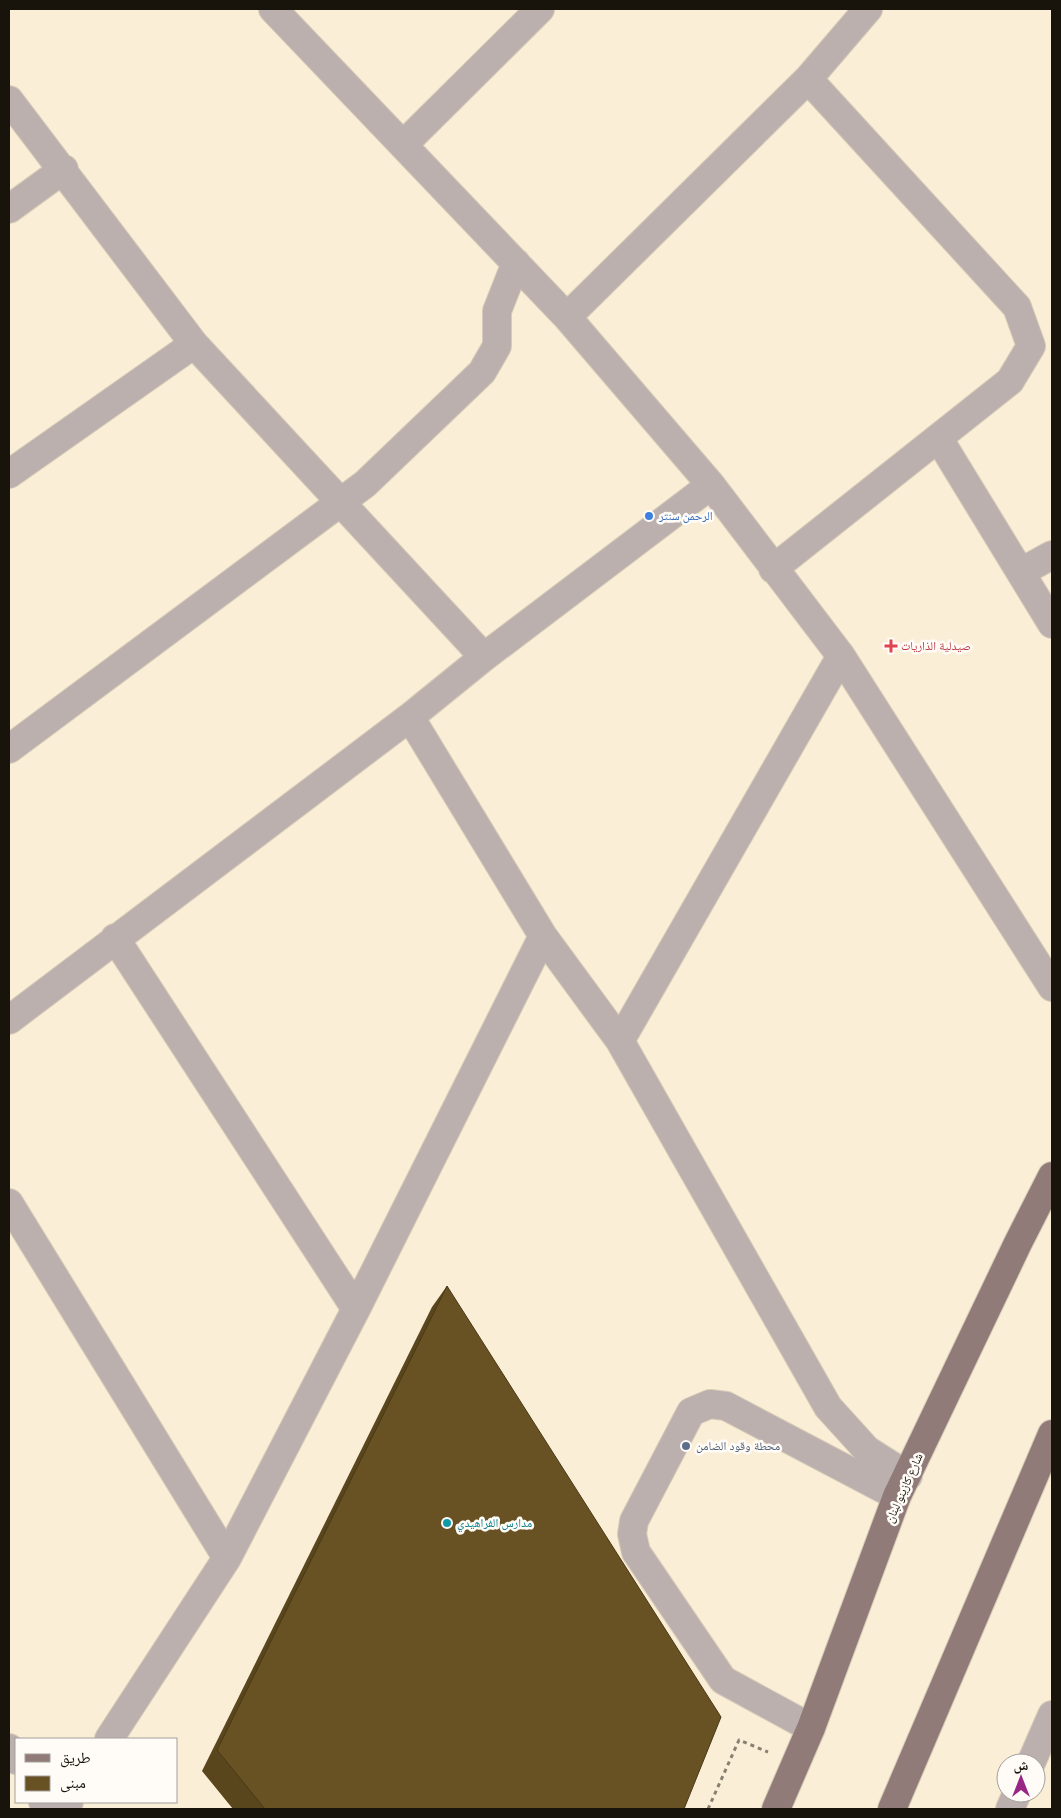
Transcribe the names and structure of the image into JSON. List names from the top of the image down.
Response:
{
  "streets": {
    "main road": ["شارع كازينو لبنان"]
  },
  "places": {
    "other": ["الرحمن سنتر", "محطة وقود الضامن", "مدارس الفراهيدي"],
    "health": ["صيدلية الذاريات"]
  },
  "legend": ["طريق", "مبنى"],
  "north": "top"
}
